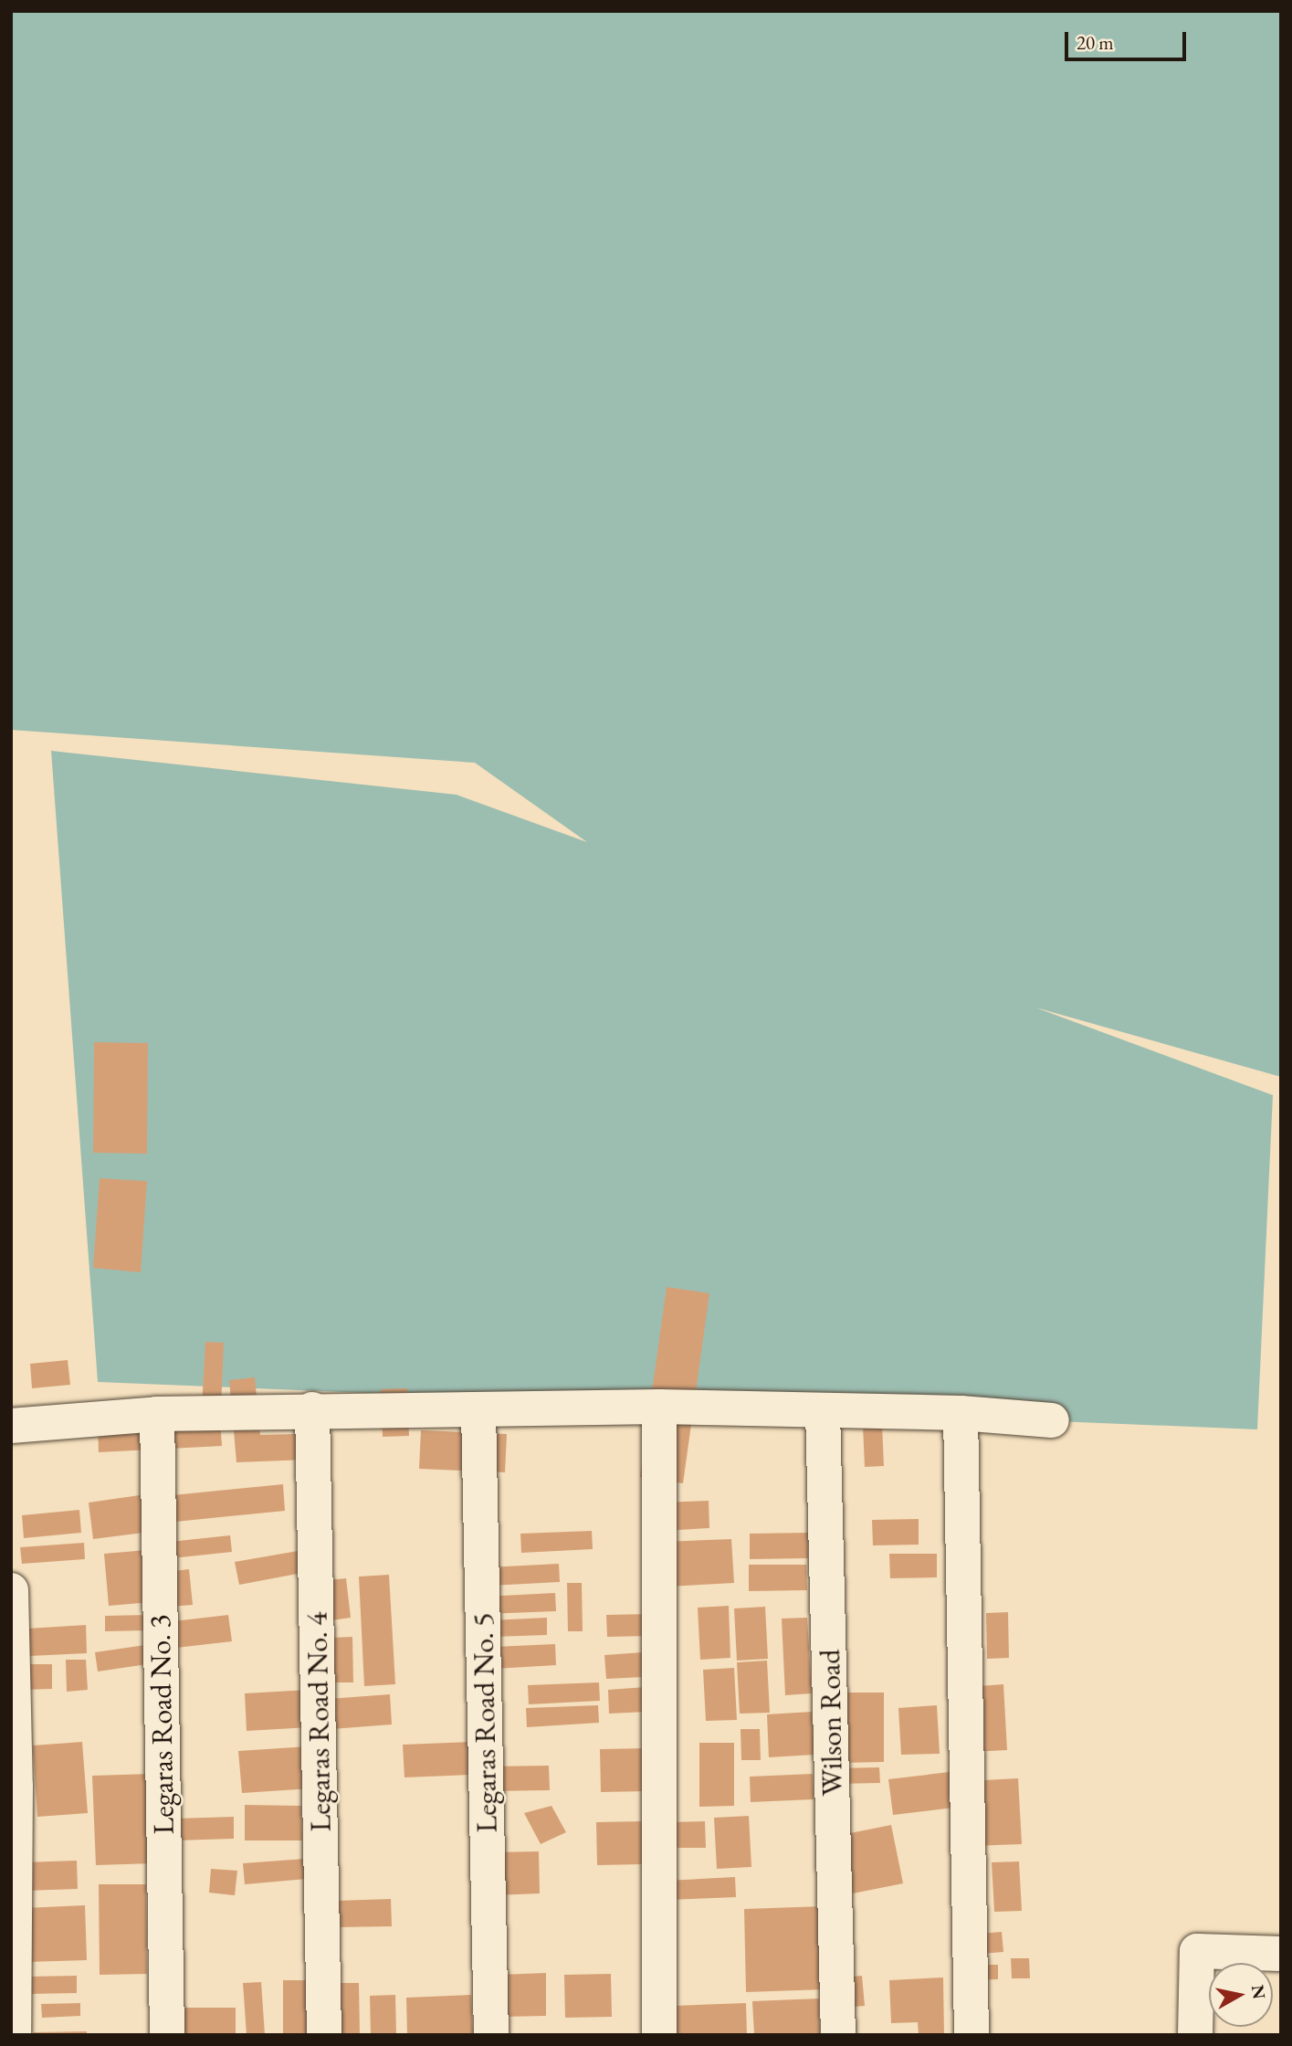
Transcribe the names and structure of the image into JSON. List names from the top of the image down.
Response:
{
  "streets": {
    "street": [
      "Legaras Road No. 4",
      "Legaras Road No. 5",
      "Wilson Road",
      "Legaras Road No. 3"
    ]
  },
  "scale_bar": "20 m",
  "north": "right"
}
